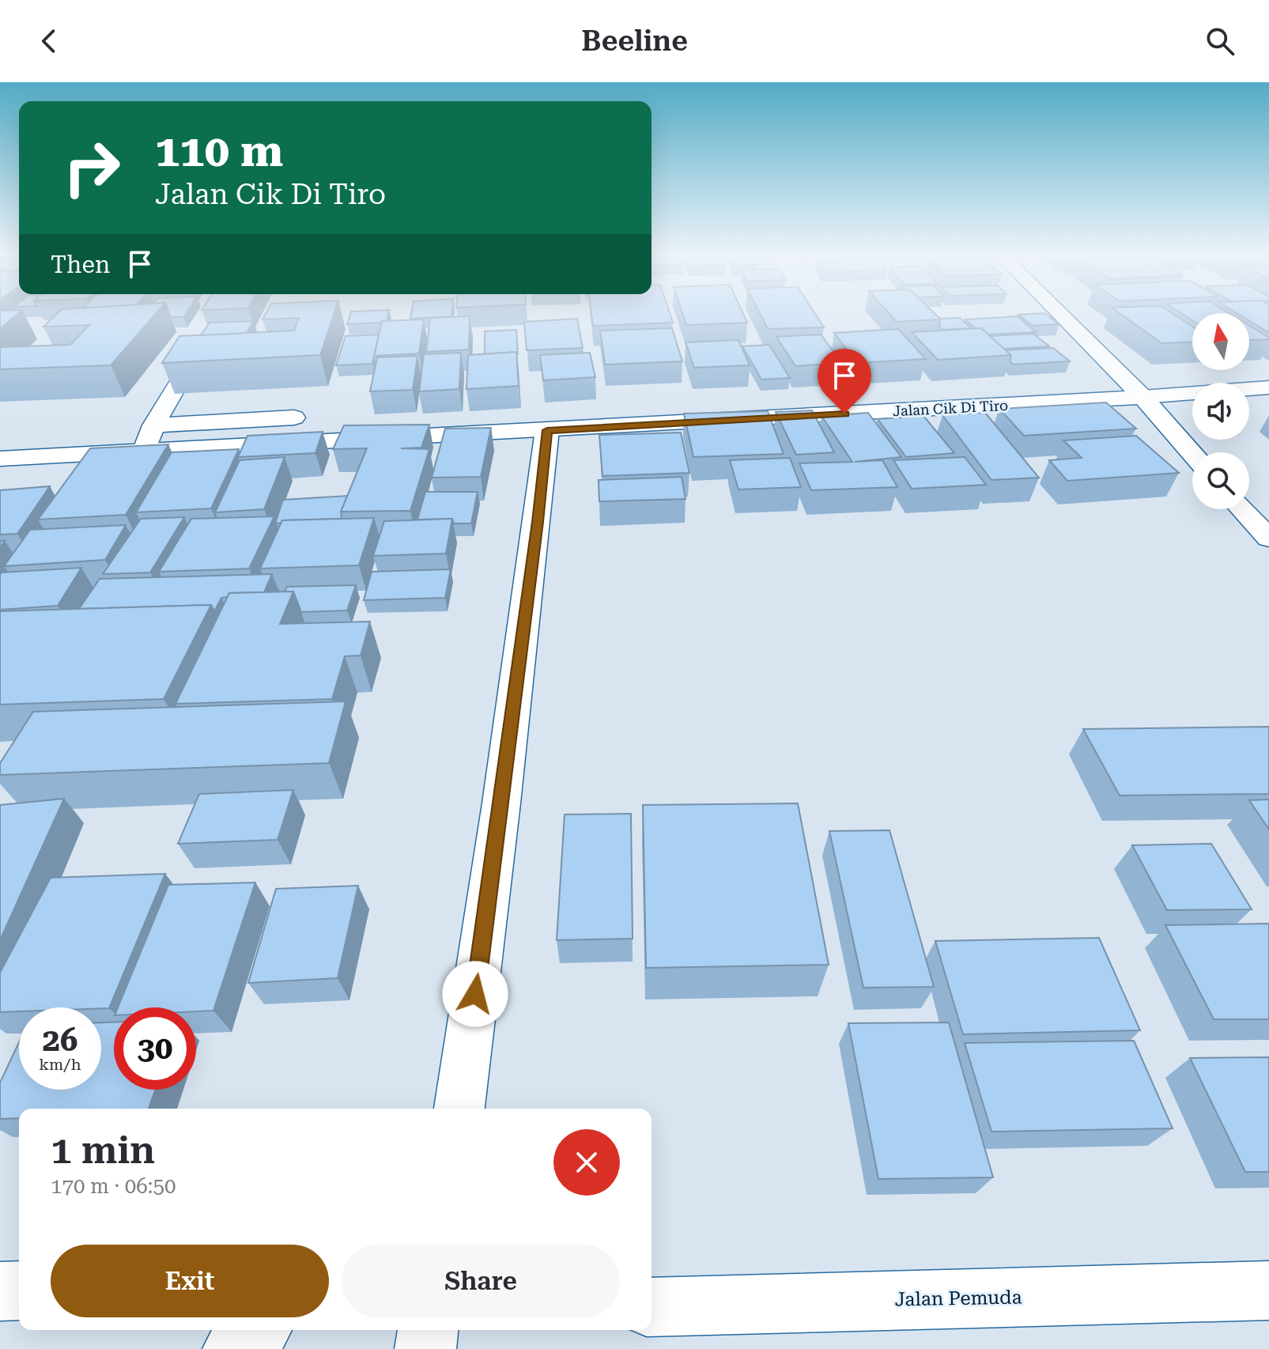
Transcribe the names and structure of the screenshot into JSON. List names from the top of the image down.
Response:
{
  "streets": {
    "street": ["Jalan Cik Di Tiro", "Jalan Pemuda"]
  },
  "north": "top",
  "page": {
    "header": "Beeline",
    "turn": ["110 m", "Jalan Cik Di Tiro"],
    "then": "Then",
    "speed": "26 km/h",
    "limit": "30",
    "heading": ["1 min", "170 m · 06:50"],
    "buttons": ["Exit", "Share"]
  }
}
